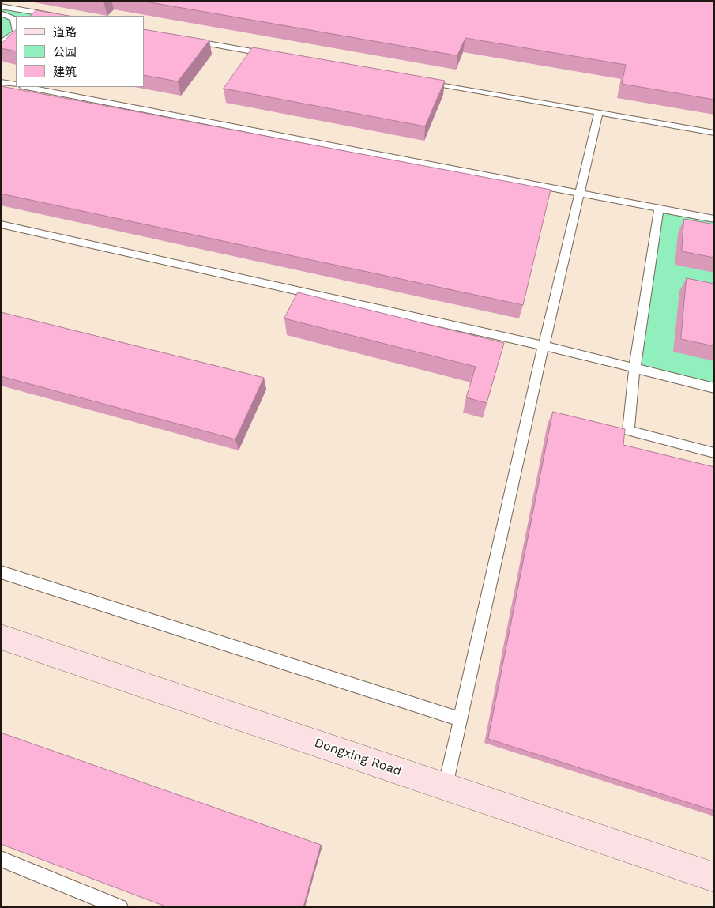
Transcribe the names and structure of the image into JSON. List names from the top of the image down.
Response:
{
  "streets": {
    "street": ["Dongxing Road"]
  },
  "legend": ["道路", "公园", "建筑"]
}
